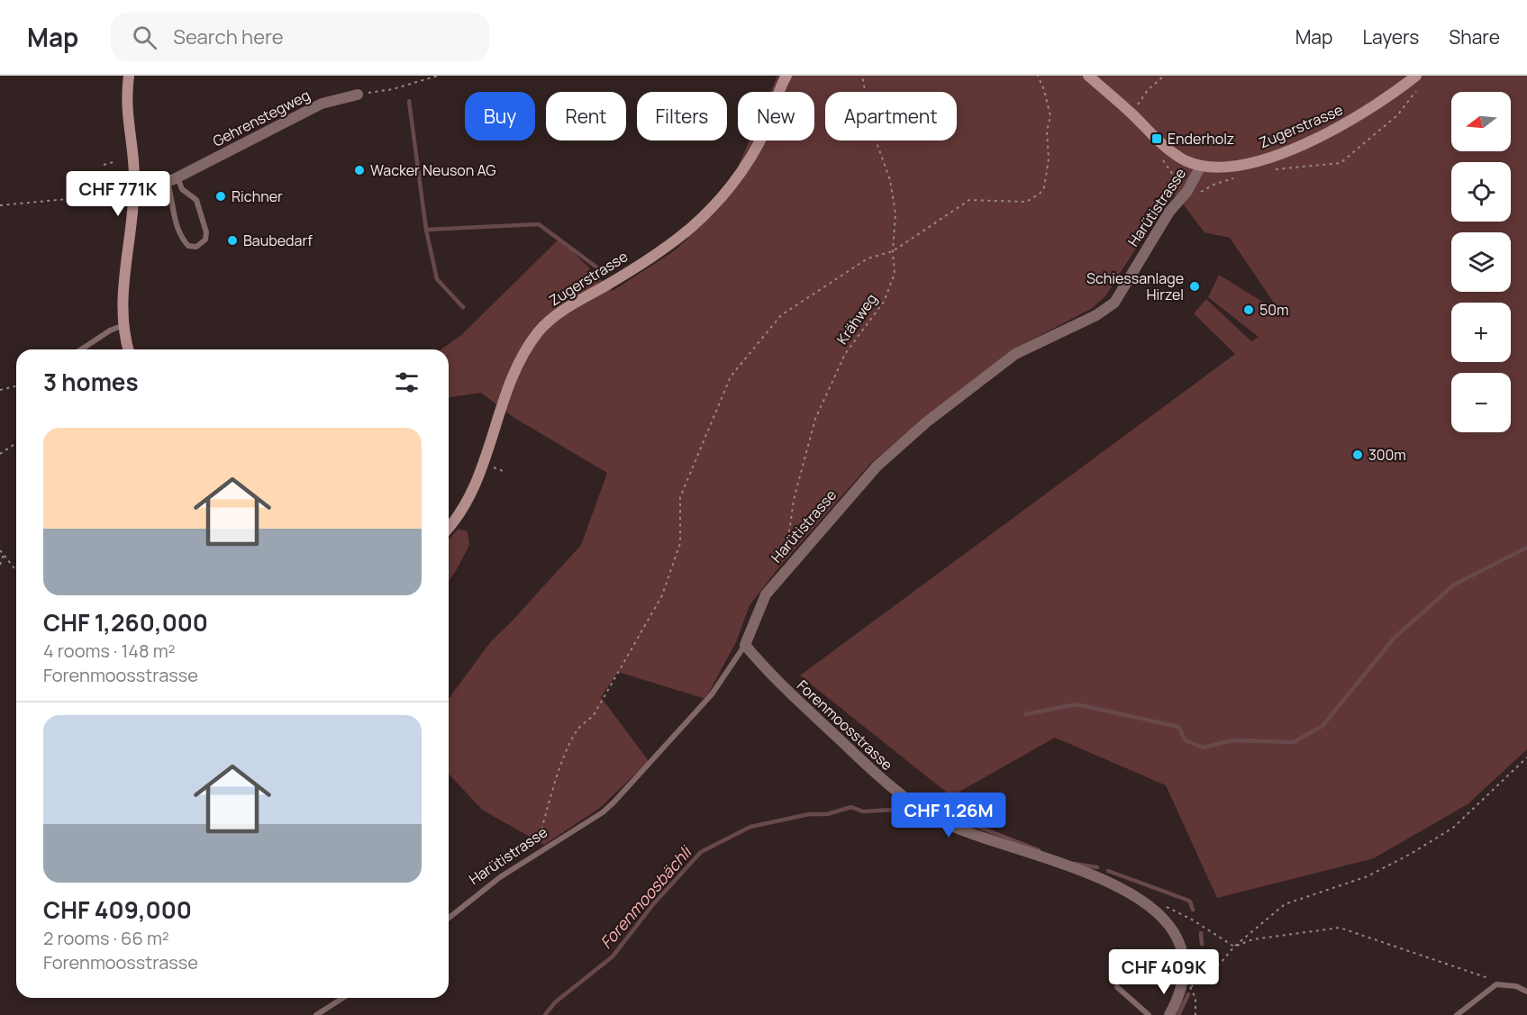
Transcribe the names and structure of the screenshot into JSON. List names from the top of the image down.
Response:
{
  "streets": {
    "main road": ["Zugerstrasse"],
    "street": ["Gehrenstegweg", "Harütistrasse", "Forenmoosstrasse"],
    "path": ["Krähweg"]
  },
  "crossings": [
    ["Zugerstrasse", "Harütistrasse"],
    ["Harütistrasse", "Krähweg"],
    ["Harütistrasse", "Forenmoosstrasse"]
  ],
  "water": ["Forenmoosbächli"],
  "places": {
    "transit": ["Enderholz"],
    "other": [
      "Wacker Neuson AG",
      "Richner",
      "Baubedarf",
      "Schiessanlage Hirzel",
      "50m",
      "300m"
    ]
  },
  "north": "left",
  "page": {
    "header": "Map",
    "search": "Search here",
    "nav": ["Map", "Layers", "Share"],
    "map_buttons": ["+", "−"],
    "chip": [
      "Buy",
      "Rent",
      "Filters",
      "New",
      "Apartment"
    ],
    "price": ["CHF 771K", "CHF 1.26M", "CHF 409K"],
    "heading": "3 homes",
    "list": [
      {
        "name": "CHF 1,260,000",
        "note": "4 rooms · 148 m² · Forenmoosstrasse"
      },
      {
        "name": "CHF 409,000",
        "note": "2 rooms · 66 m² · Forenmoosstrasse"
      }
    ]
  }
}
